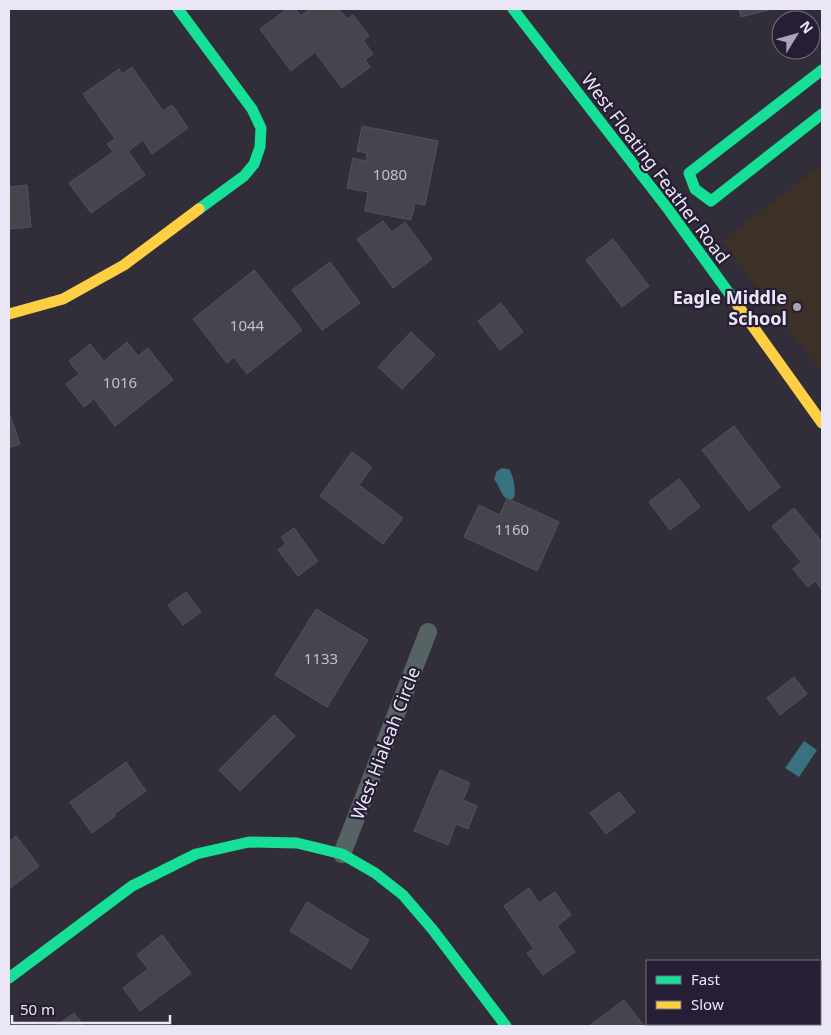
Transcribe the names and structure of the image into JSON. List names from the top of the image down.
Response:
{
  "streets": {
    "street": ["West Floating Feather Road", "West Hialeah Circle"]
  },
  "places": ["Eagle Middle School"],
  "house_numbers": [
    "1080",
    "1044",
    "1016",
    "1160",
    "1133"
  ],
  "legend": ["Fast", "Slow"],
  "scale_bar": "50 m",
  "north": "top right"
}
